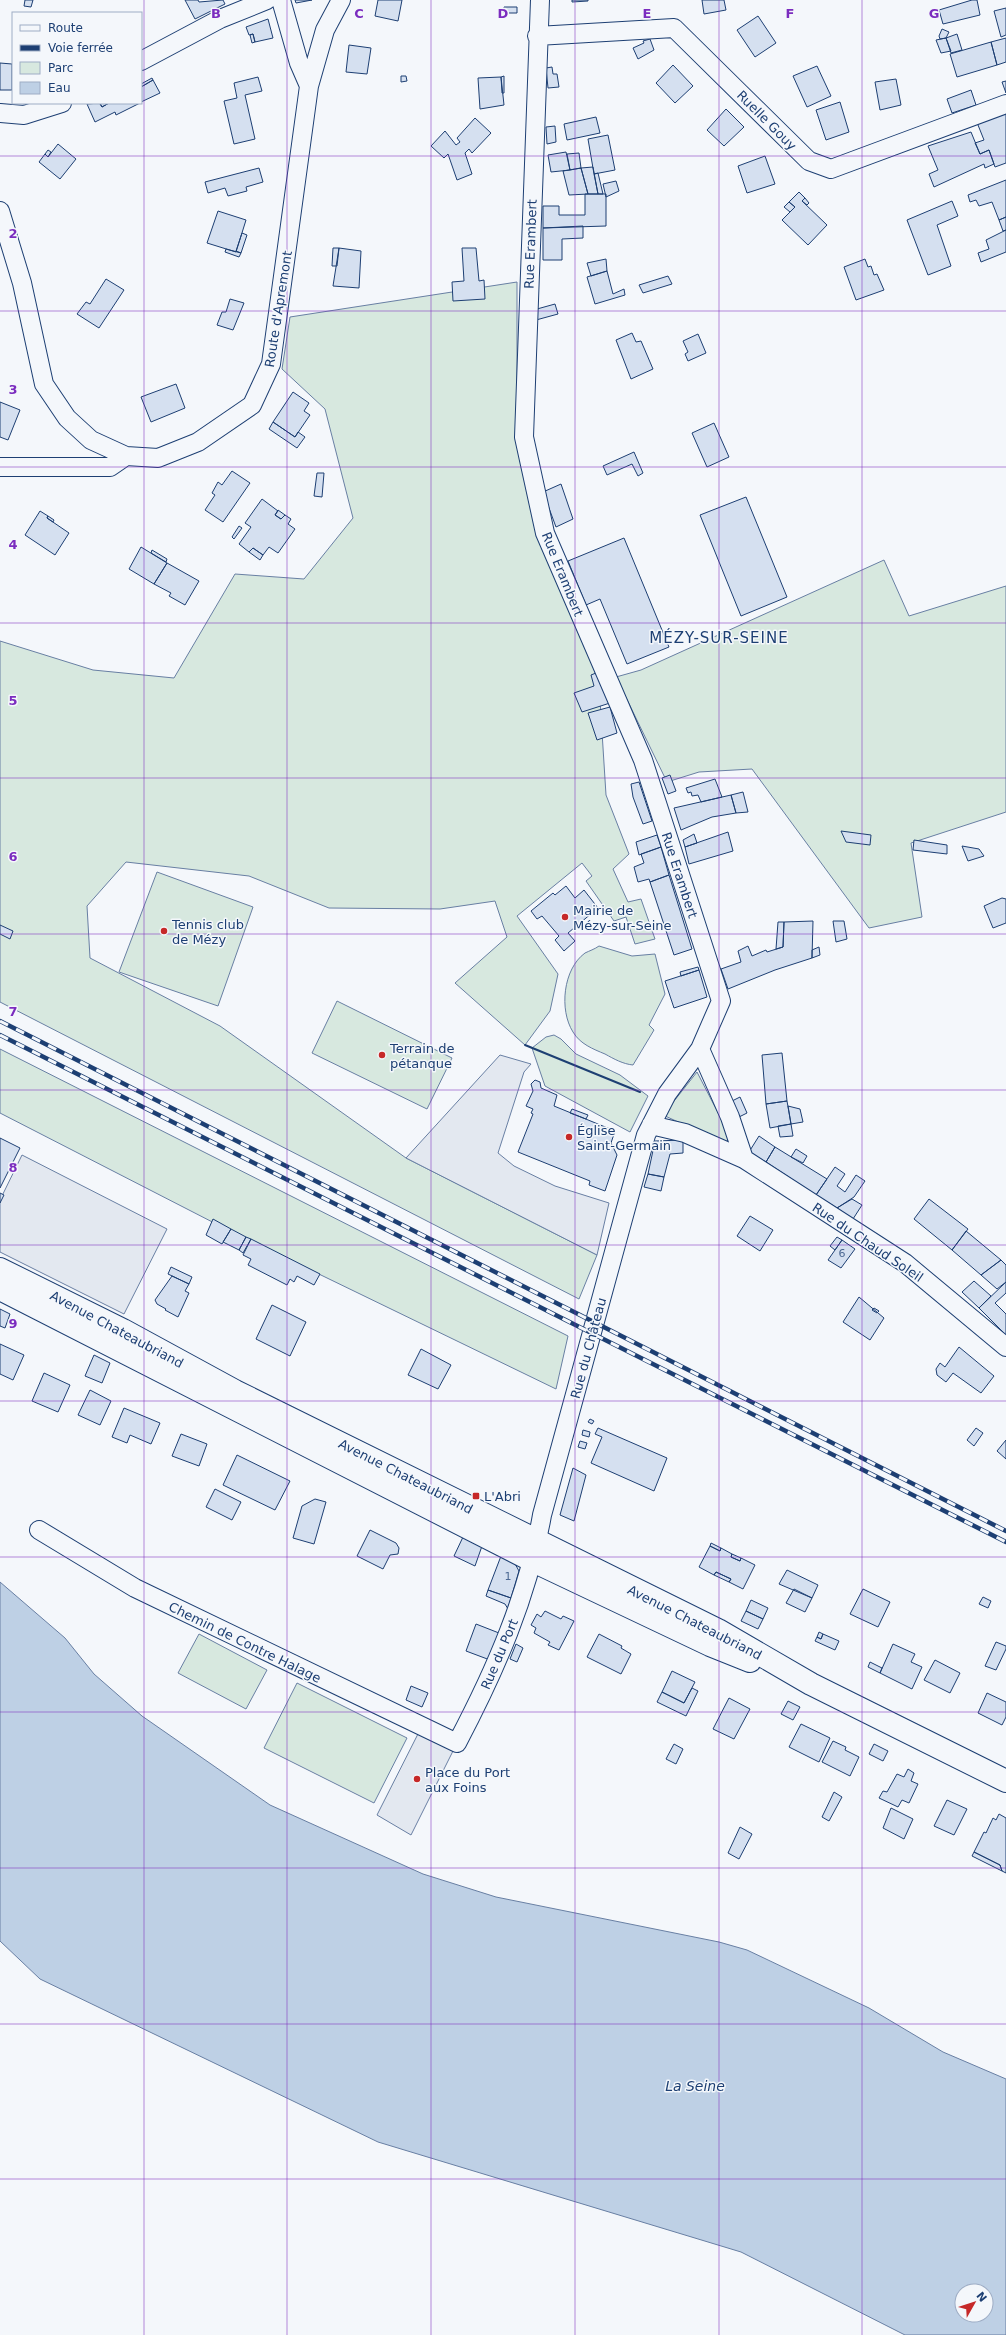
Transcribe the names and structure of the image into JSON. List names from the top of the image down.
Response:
{
  "streets": {
    "main road": ["Avenue Chateaubriand"],
    "street": [
      "Ruelle Gouy",
      "Rue Erambert",
      "Route d'Apremont",
      "Rue du Chaud Soleil",
      "Rue du Château",
      "Chemin de Contre Halage",
      "Rue du Port"
    ]
  },
  "crossings": [
    ["Ruelle Gouy", "Rue Erambert"],
    ["Rue Erambert", "Rue du Chaud Soleil"],
    ["Rue Erambert", "Rue du Château"],
    ["Rue du Chaud Soleil", "Rue du Château"],
    ["Avenue Chateaubriand", "Rue du Château"],
    ["Avenue Chateaubriand", "Rue du Port"],
    ["Rue du Château", "Rue du Port"],
    ["Chemin de Contre Halage", "Rue du Port"]
  ],
  "districts": ["MÉZY-SUR-SEINE"],
  "water": ["La Seine"],
  "places": {
    "other": [
      "Mairie de Mézy-sur-Seine",
      "Tennis club de Mézy",
      "Terrain de pétanque",
      "Église Saint-Germain",
      "Place du Port aux Foins"
    ],
    "transit": ["L'Abri"]
  },
  "house_numbers": ["6", "1"],
  "legend": [
    "Route",
    "Voie ferrée",
    "Parc",
    "Eau"
  ],
  "north": "top right",
  "grid": {
    "columns": [
      "B",
      "C",
      "D",
      "E",
      "F",
      "G"
    ],
    "rows": [
      "2",
      "3",
      "4",
      "5",
      "6",
      "7",
      "8",
      "9"
    ]
  }
}
